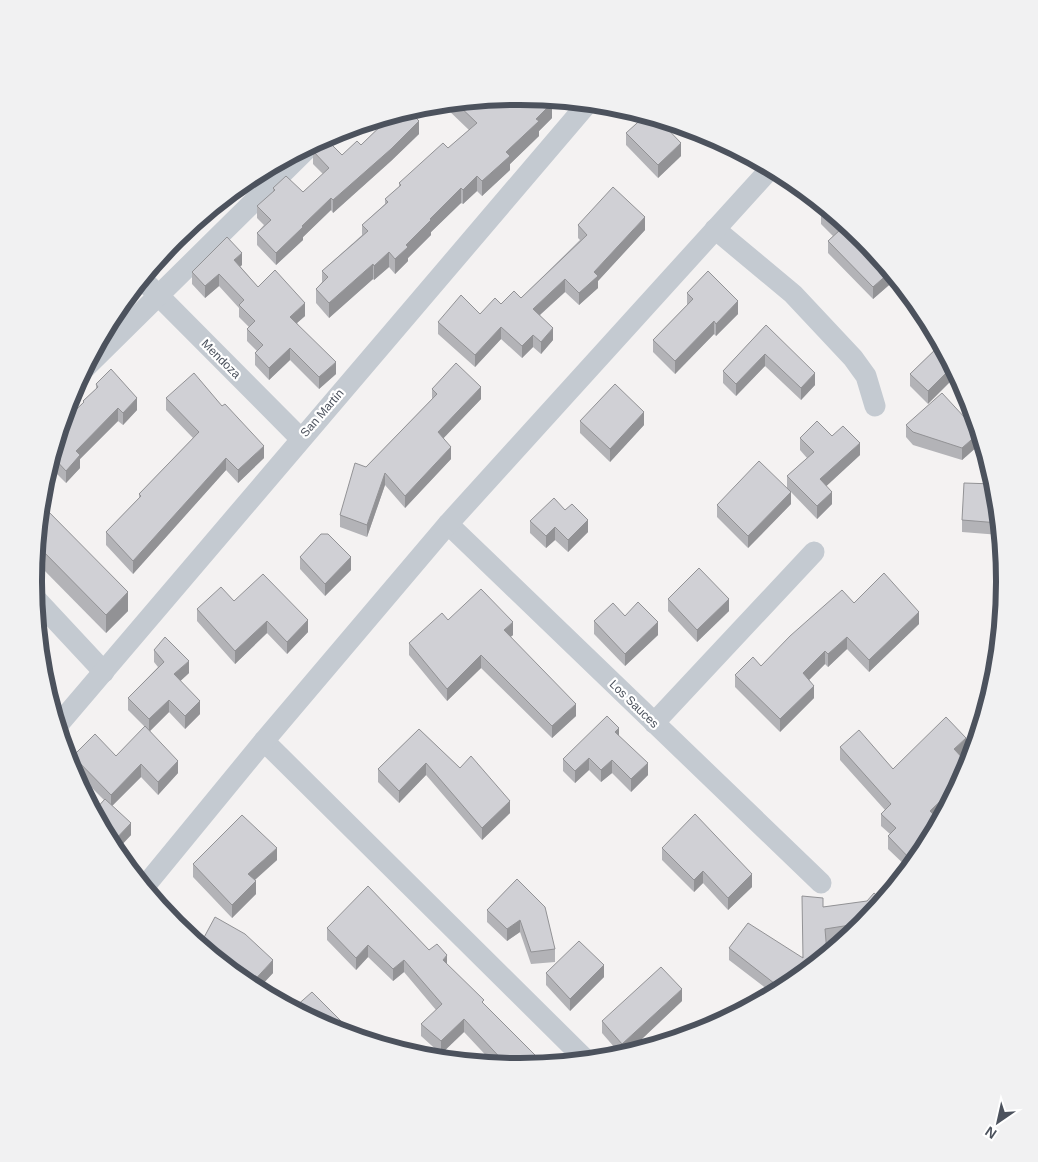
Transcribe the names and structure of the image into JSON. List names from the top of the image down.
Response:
{
  "streets": {
    "street": ["Mendoza", "San Martín", "Los Sauces"]
  },
  "crossings": [
    ["Mendoza", "San Martín"]
  ],
  "north": "bottom left"
}
